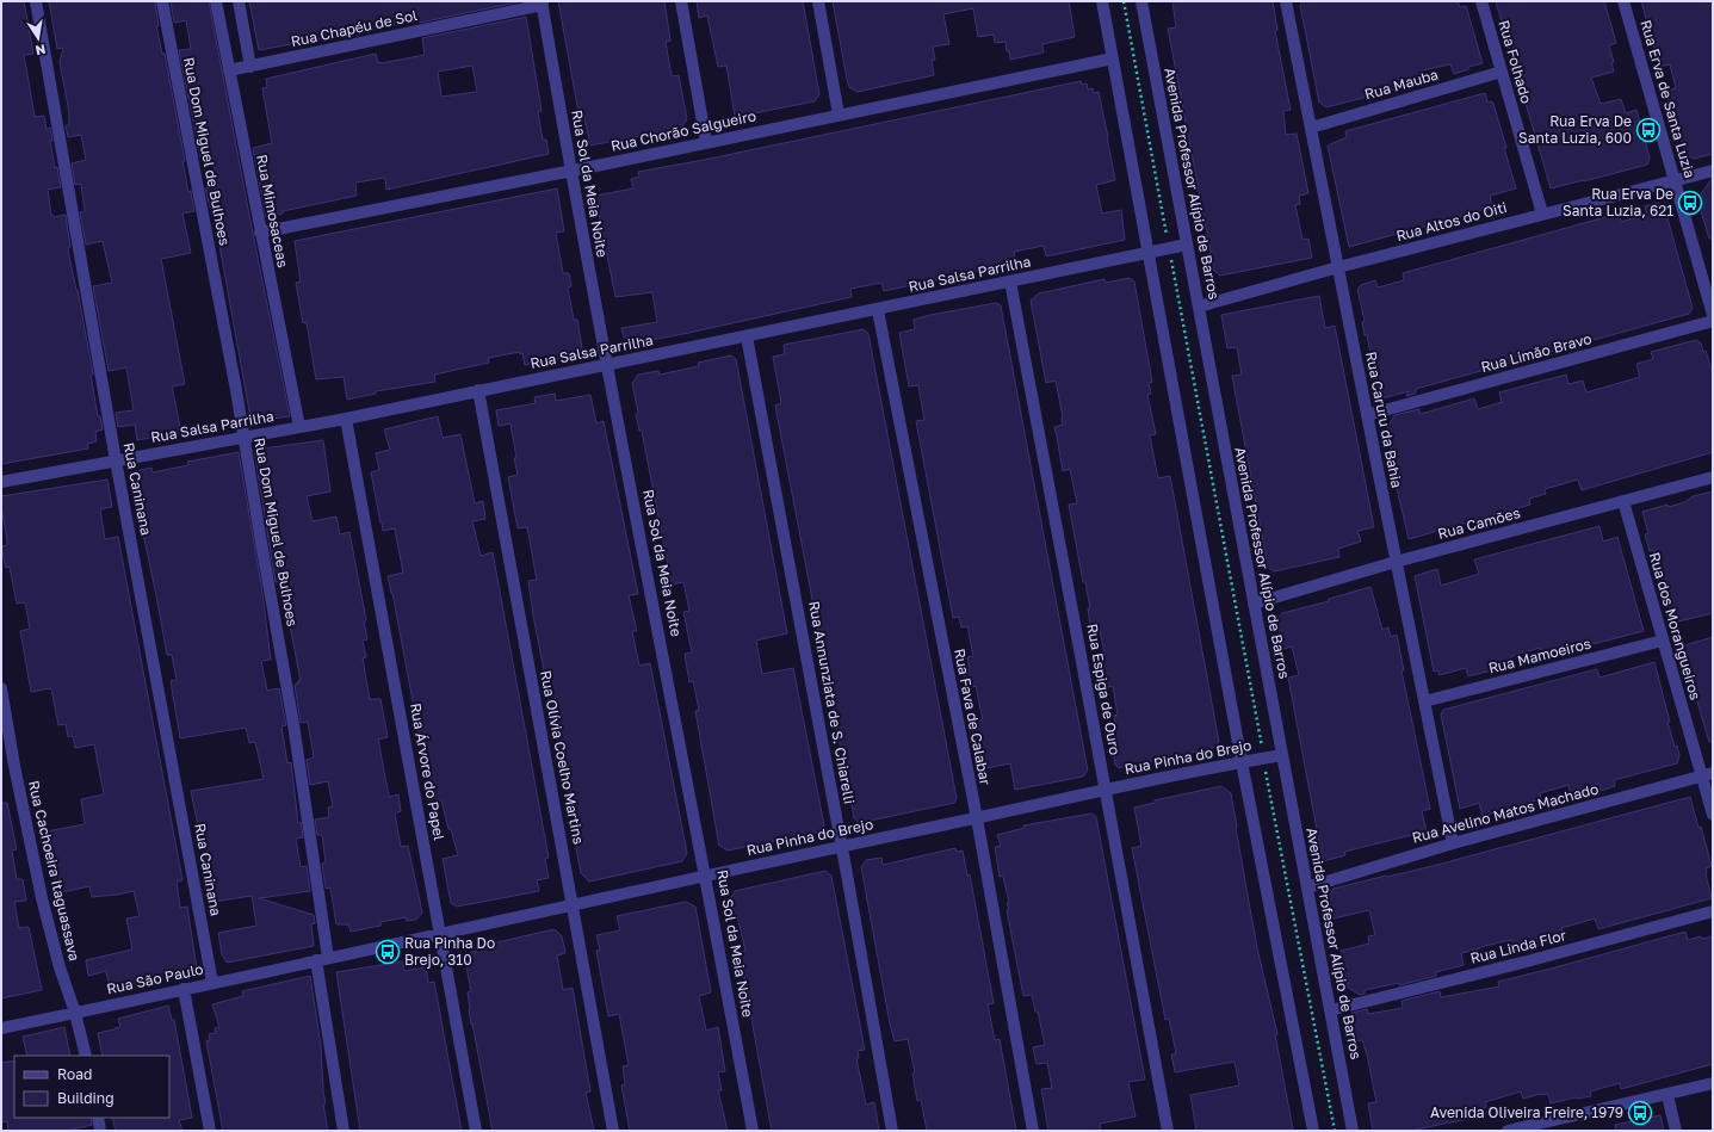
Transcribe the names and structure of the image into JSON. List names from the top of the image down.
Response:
{
  "streets": {
    "street": [
      "Rua Chapéu de Sol",
      "Rua Folhado",
      "Rua Mauba",
      "Rua Erva de Santa Luzia",
      "Rua Chorão Salgueiro",
      "Rua Dom Miguel de Bulhoes",
      "Rua Sol da Meia Noite",
      "Avenida Professor Alípio de Barros",
      "Rua Mimosaceas",
      "Rua Altos do Oiti",
      "Rua Salsa Parrilha",
      "Rua Limão Bravo",
      "Rua Caruru da Bahia",
      "Rua Caninana",
      "Rua Camões",
      "Rua dos Morangueiros",
      "Rua Mamoeiros",
      "Rua Espiga de Ouro",
      "Rua Annunziata de S. Chiarelli",
      "Rua Fava de Calabar",
      "Rua Olívia Coelho Martins",
      "Rua Pinha do Brejo",
      "Rua Árvore do Papel",
      "Rua Avelino Matos Machado",
      "Rua Cachoeira Itaguassava",
      "Rua Linda Flor",
      "Rua São Paulo"
    ]
  },
  "crossings": [
    ["Rua Chapéu de Sol", "Rua Sol da Meia Noite"],
    ["Rua Chapéu de Sol", "Rua Mimosaceas"],
    ["Rua Folhado", "Rua Mauba"],
    ["Rua Folhado", "Rua Altos do Oiti"],
    ["Rua Mauba", "Rua Caruru da Bahia"],
    ["Rua Erva de Santa Luzia", "Rua Altos do Oiti"],
    ["Rua Chorão Salgueiro", "Rua Sol da Meia Noite"],
    ["Rua Chorão Salgueiro", "Rua Mimosaceas"],
    ["Rua Dom Miguel de Bulhoes", "Rua Salsa Parrilha"],
    ["Rua Dom Miguel de Bulhoes", "Rua Pinha do Brejo"],
    ["Rua Dom Miguel de Bulhoes", "Rua São Paulo"],
    ["Rua Sol da Meia Noite", "Rua Salsa Parrilha"],
    ["Rua Sol da Meia Noite", "Rua Pinha do Brejo"],
    ["Avenida Professor Alípio de Barros", "Rua Altos do Oiti"],
    ["Avenida Professor Alípio de Barros", "Rua Salsa Parrilha"],
    ["Avenida Professor Alípio de Barros", "Rua Camões"],
    ["Avenida Professor Alípio de Barros", "Rua Pinha do Brejo"],
    ["Avenida Professor Alípio de Barros", "Rua Avelino Matos Machado"],
    ["Avenida Professor Alípio de Barros", "Rua Linda Flor"],
    ["Rua Mimosaceas", "Rua Salsa Parrilha"],
    ["Rua Altos do Oiti", "Rua Caruru da Bahia"],
    ["Rua Salsa Parrilha", "Rua Caninana"],
    ["Rua Salsa Parrilha", "Rua Espiga de Ouro"],
    ["Rua Salsa Parrilha", "Rua Annunziata de S. Chiarelli"],
    ["Rua Salsa Parrilha", "Rua Fava de Calabar"],
    ["Rua Salsa Parrilha", "Rua Olívia Coelho Martins"],
    ["Rua Salsa Parrilha", "Rua Árvore do Papel"],
    ["Rua Limão Bravo", "Rua Caruru da Bahia"],
    ["Rua Caruru da Bahia", "Rua Camões"],
    ["Rua Caruru da Bahia", "Rua Mamoeiros"],
    ["Rua Caruru da Bahia", "Rua Avelino Matos Machado"],
    ["Rua Caninana", "Rua São Paulo"],
    ["Rua Camões", "Rua dos Morangueiros"],
    ["Rua dos Morangueiros", "Rua Mamoeiros"],
    ["Rua dos Morangueiros", "Rua Avelino Matos Machado"],
    ["Rua Espiga de Ouro", "Rua Pinha do Brejo"],
    ["Rua Annunziata de S. Chiarelli", "Rua Pinha do Brejo"],
    ["Rua Fava de Calabar", "Rua Pinha do Brejo"],
    ["Rua Olívia Coelho Martins", "Rua Pinha do Brejo"],
    ["Rua Pinha do Brejo", "Rua Árvore do Papel"],
    ["Rua Pinha do Brejo", "Rua São Paulo"],
    ["Rua Cachoeira Itaguassava", "Rua São Paulo"]
  ],
  "places": {
    "bus stop": [
      "Rua Erva De Santa Luzia, 600",
      "Rua Erva De Santa Luzia, 621",
      "Rua Pinha Do Brejo, 310",
      "Avenida Oliveira Freire, 1979"
    ]
  },
  "legend": ["Road", "Building"],
  "north": "bottom"
}
